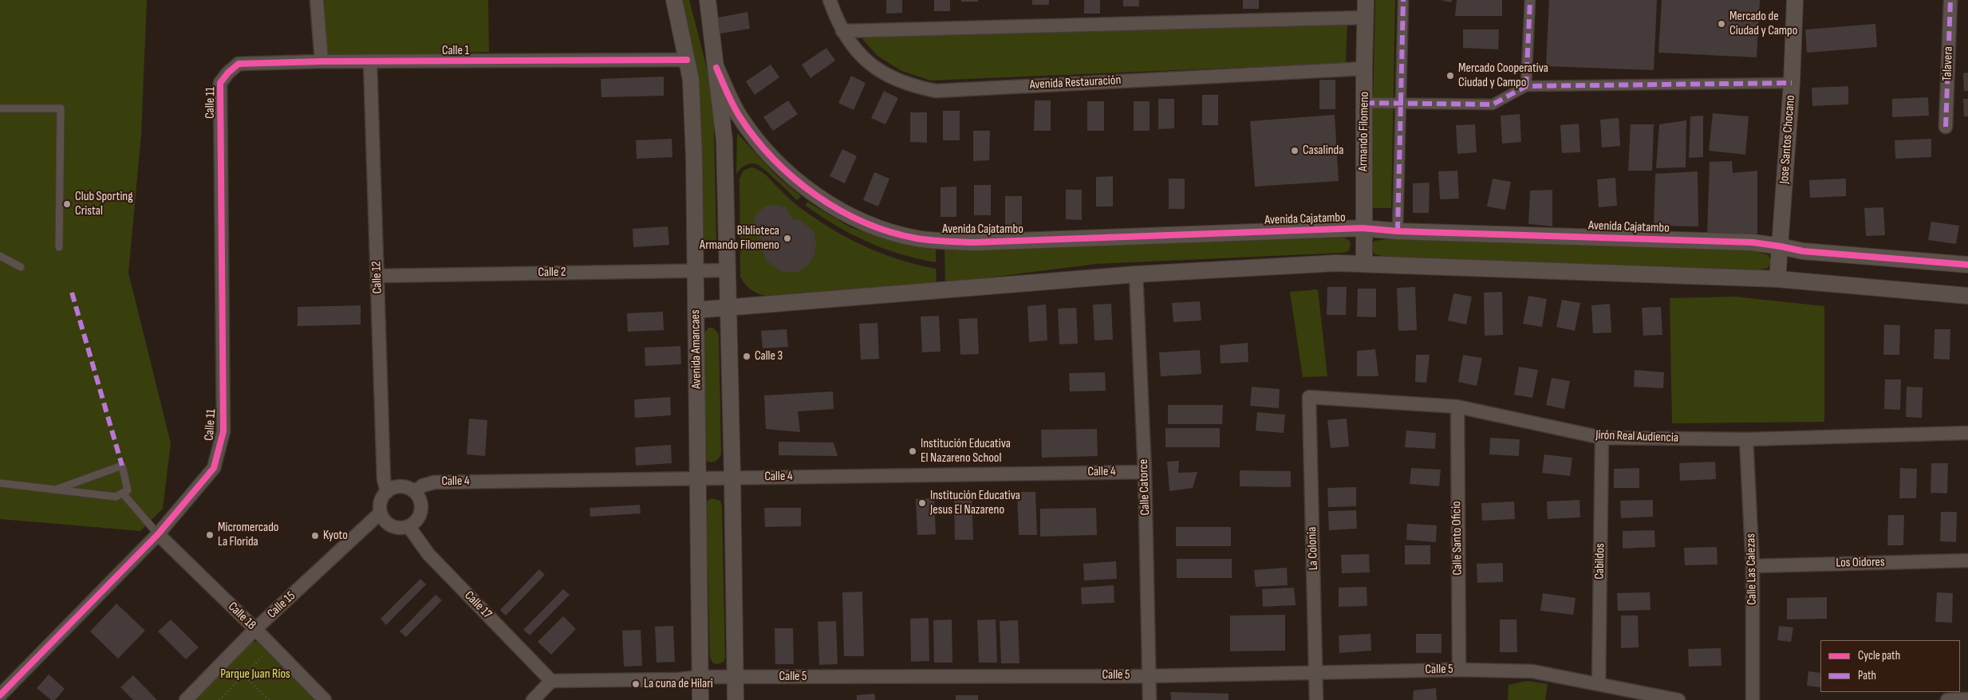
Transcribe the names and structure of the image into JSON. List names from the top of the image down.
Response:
{
  "streets": {
    "street": [
      "Calle 1",
      "Talavera",
      "Avenida Restauración",
      "Calle 11",
      "Armando Filomeno",
      "Jose Santos Chocano",
      "Avenida Cajatambo",
      "Calle 2",
      "Calle 12",
      "Avenida Amancaes",
      "Jirón Real Audiencia",
      "Calle 4",
      "Calle Catorce",
      "Calle Santo Oficio",
      "La Colonia",
      "Cabildos",
      "Los Oidores",
      "Calle Las Calezas",
      "Calle 15",
      "Calle 17",
      "Calle 18",
      "Calle 5"
    ]
  },
  "crossings": [
    ["Calle 1", "Calle 11"],
    ["Calle 1", "Calle 12"],
    ["Calle 1", "Avenida Amancaes"],
    ["Avenida Restauración", "Armando Filomeno"],
    ["Calle 11", "Calle 18"],
    ["Armando Filomeno", "Avenida Cajatambo"],
    ["Jose Santos Chocano", "Avenida Cajatambo"],
    ["Calle 2", "Calle 12"],
    ["Calle 2", "Avenida Amancaes"],
    ["Calle 12", "Calle 4"],
    ["Calle 12", "Calle 15"],
    ["Calle 12", "Calle 17"],
    ["Avenida Amancaes", "Calle 4"],
    ["Avenida Amancaes", "Calle 5"],
    ["Jirón Real Audiencia", "Calle Santo Oficio"],
    ["Jirón Real Audiencia", "La Colonia"],
    ["Jirón Real Audiencia", "Cabildos"],
    ["Jirón Real Audiencia", "Calle Las Calezas"],
    ["Calle 4", "Calle Catorce"],
    ["Calle 4", "Calle 15"],
    ["Calle 4", "Calle 17"],
    ["Calle Catorce", "Calle 5"],
    ["Calle Santo Oficio", "Calle 5"],
    ["La Colonia", "Calle 5"],
    ["Cabildos", "Calle 5"],
    ["Los Oidores", "Calle Las Calezas"],
    ["Calle 15", "Calle 17"],
    ["Calle 15", "Calle 18"],
    ["Calle 17", "Calle 5"]
  ],
  "parks": ["Parque Juan Ríos"],
  "places": [
    "Mercado de Ciudad y Campo",
    "Mercado Cooperativa Ciudad y Campo",
    "Casalinda",
    "Club Sporting Cristal",
    "Biblioteca Armando Filomeno",
    "Calle 3",
    "Institución Educativa El Nazareno School",
    "Institución Educativa Jesus El Nazareno",
    "Micromercado La Florida",
    "Kyoto",
    "La cuna de Hilari"
  ],
  "legend": ["Cycle path", "Path"]
}
